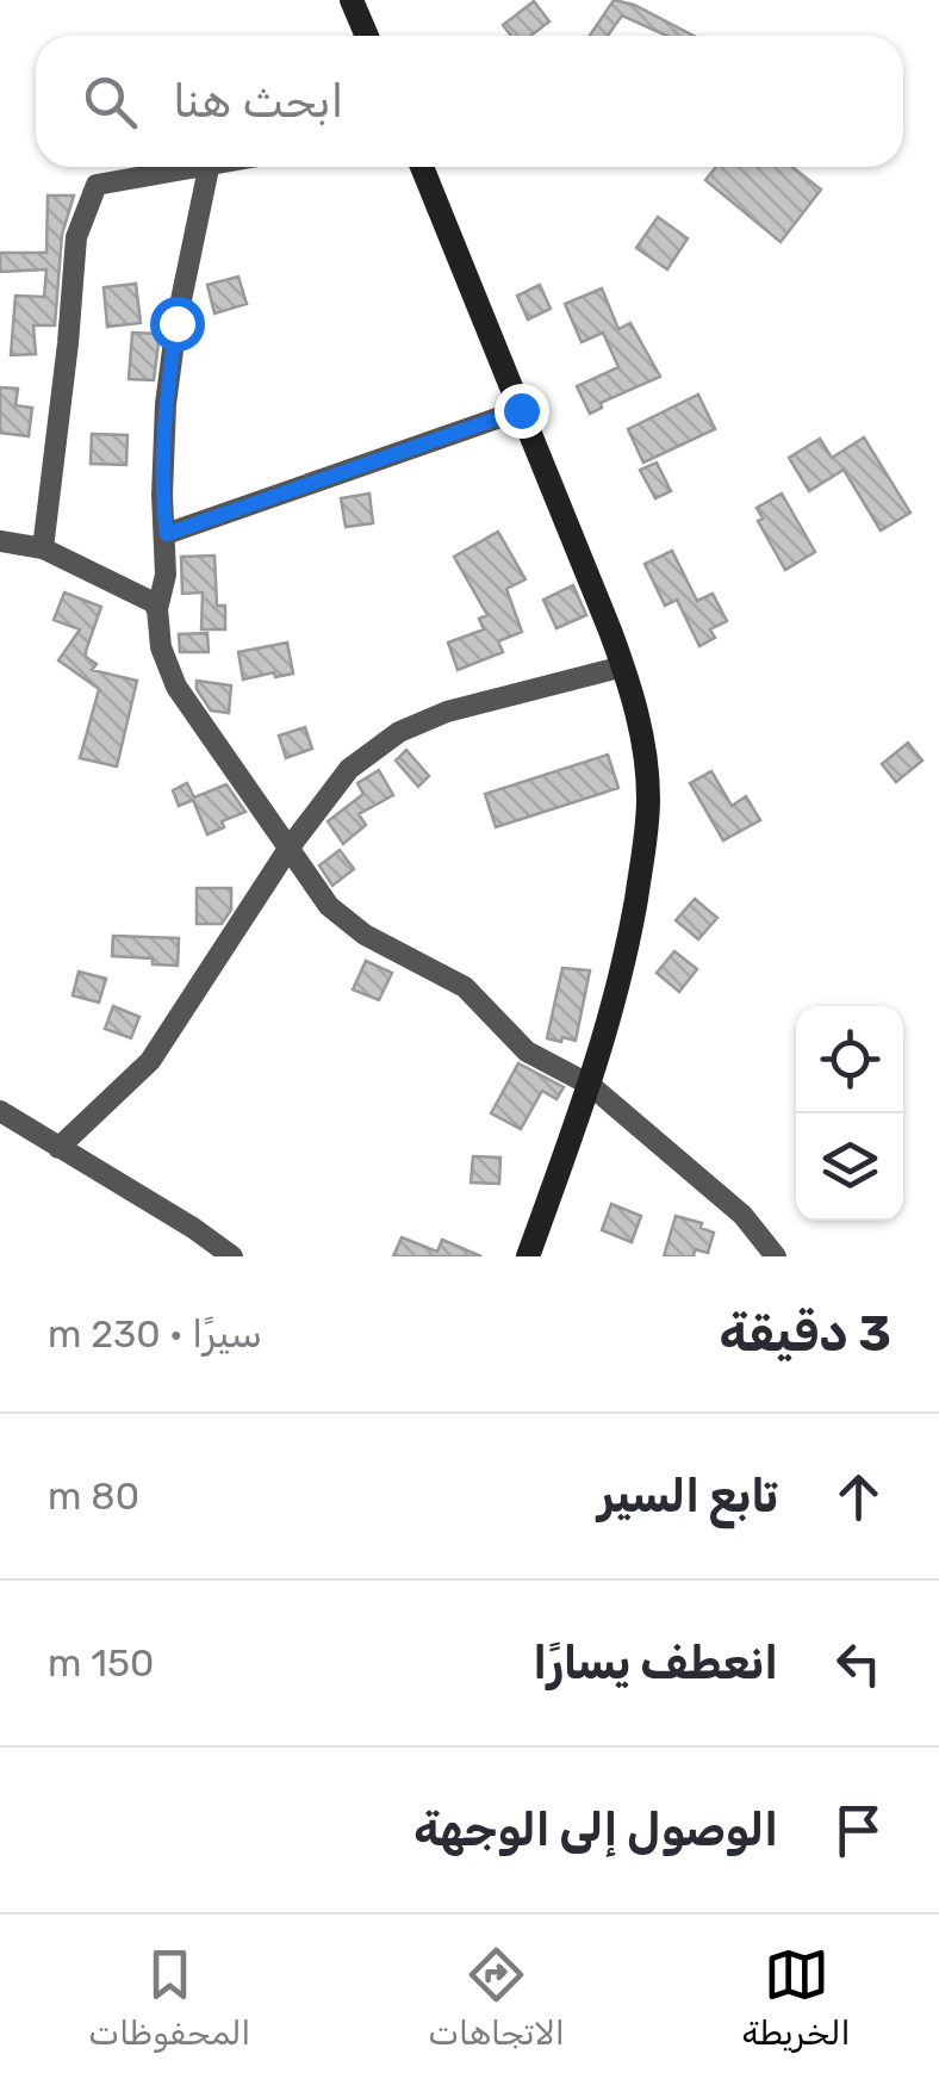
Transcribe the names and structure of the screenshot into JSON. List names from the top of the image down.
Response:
{
  "page": {
    "search": "ابحث هنا",
    "heading": ["3 دقيقة", "سيرًا · 230 m"],
    "list": [
      ["تابع السير", "80 m"],
      ["انعطف يسارًا", "150 m"],
      "الوصول إلى الوجهة"
    ],
    "nav": ["الخريطة", "الاتجاهات", "المحفوظات"]
  }
}
